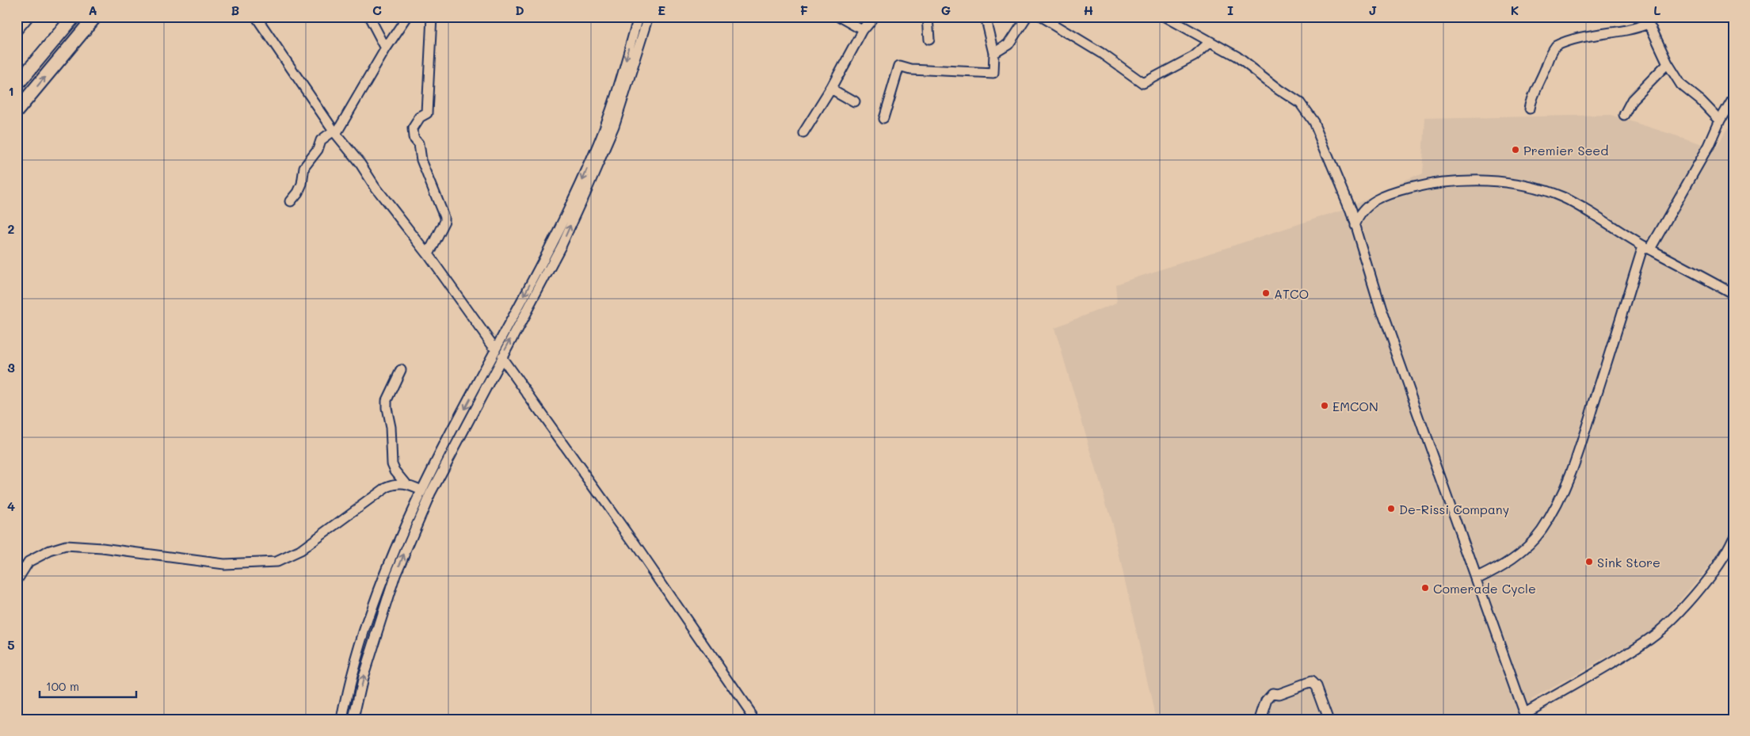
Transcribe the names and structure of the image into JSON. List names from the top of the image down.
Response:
{
  "places": [
    "Premier Seed",
    "ATCO",
    "EMCON",
    "De-Rissi Company",
    "Sink Store",
    "Comerade Cycle"
  ],
  "scale_bar": "100 m",
  "grid": {
    "columns": [
      "A",
      "B",
      "C",
      "D",
      "E",
      "F",
      "G",
      "H",
      "I",
      "J",
      "K",
      "L"
    ],
    "rows": [
      "1",
      "2",
      "3",
      "4",
      "5"
    ]
  }
}
